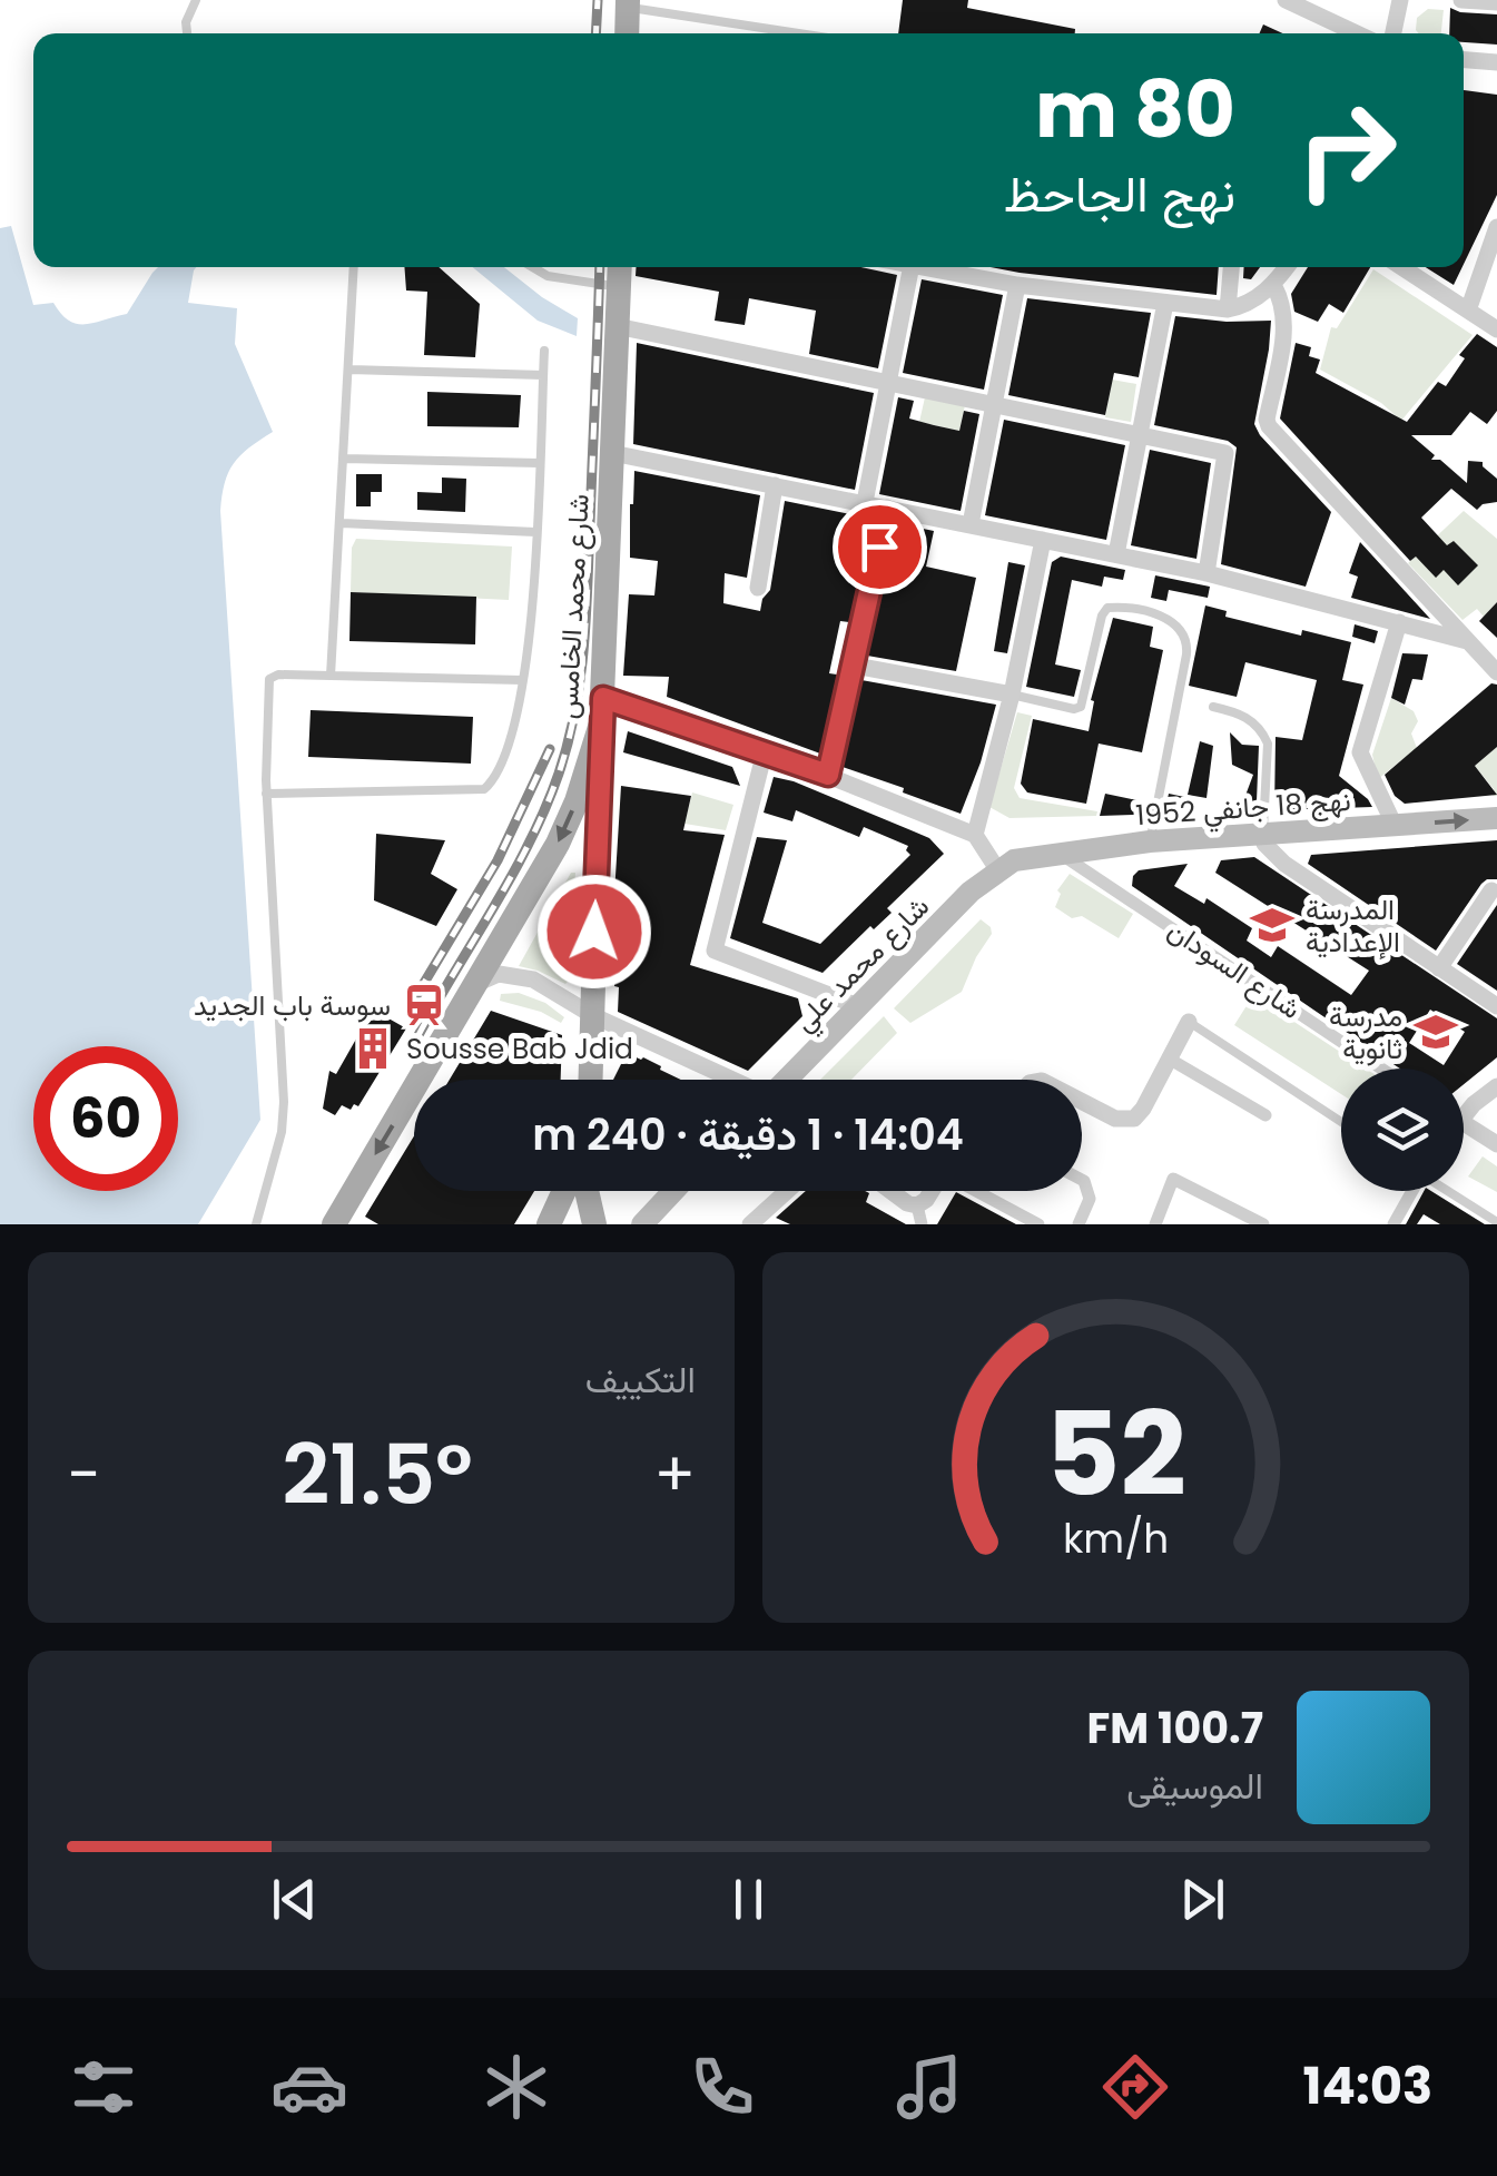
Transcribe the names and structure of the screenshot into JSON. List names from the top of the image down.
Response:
{
  "streets": {
    "main road": ["شارع محمد الخامس", "نهج 18 جانفي 1952", "شارع محمد علي"],
    "street": ["شارع السودان"]
  },
  "crossings": [
    ["نهج 18 جانفي 1952", "شارع محمد علي"],
    ["نهج 18 جانفي 1952", "شارع السودان"]
  ],
  "places": {
    "school or university": ["المدرسة الإعدادية", "مدرسة ثانوية"],
    "station": ["سوسة باب الجديد"],
    "building": ["Sousse Bab Jdid"]
  },
  "page": {
    "turn": ["80 m", "نهج الجاحظ"],
    "limit": "60",
    "trip": "14:04 · 1 دقيقة · 240 m",
    "tile": "التكييف",
    "heat": ["−", "21.5°", "+"],
    "song": ["100.7 FM", "الموسيقى"],
    "tabs": "14:03",
    "gauge": ["52", "km/h"]
  }
}
